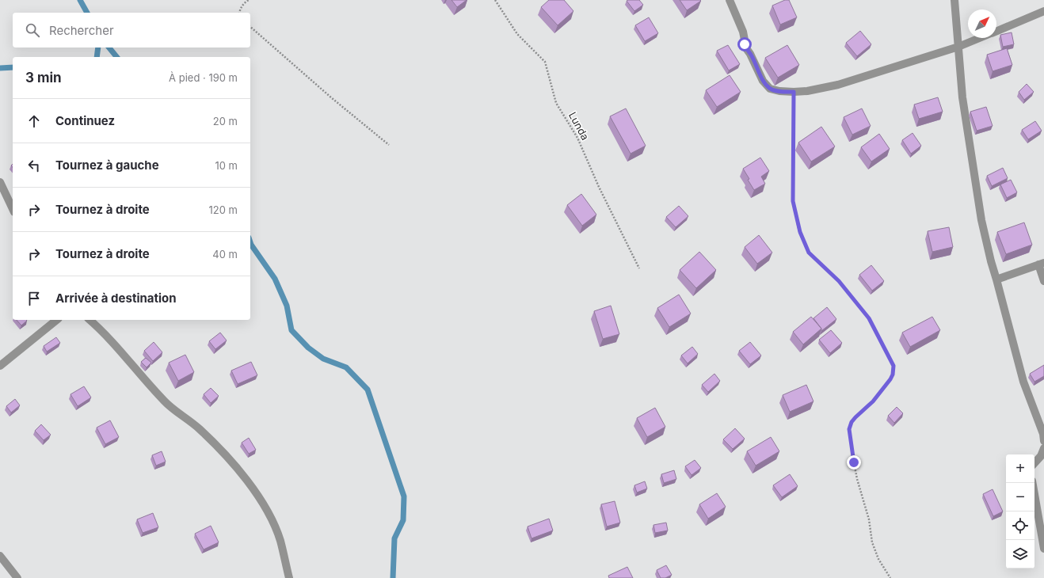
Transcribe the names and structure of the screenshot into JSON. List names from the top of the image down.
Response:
{
  "streets": {
    "path": ["Lunda"]
  },
  "north": "top right",
  "page": {
    "search": "Rechercher",
    "heading": ["3 min", "À pied · 190 m"],
    "list": [
      ["Continuez", "20 m"],
      ["Tournez à gauche", "10 m"],
      ["Tournez à droite", "120 m"],
      ["Tournez à droite", "40 m"],
      "Arrivée à destination"
    ],
    "map_buttons": ["+", "−"]
  }
}
